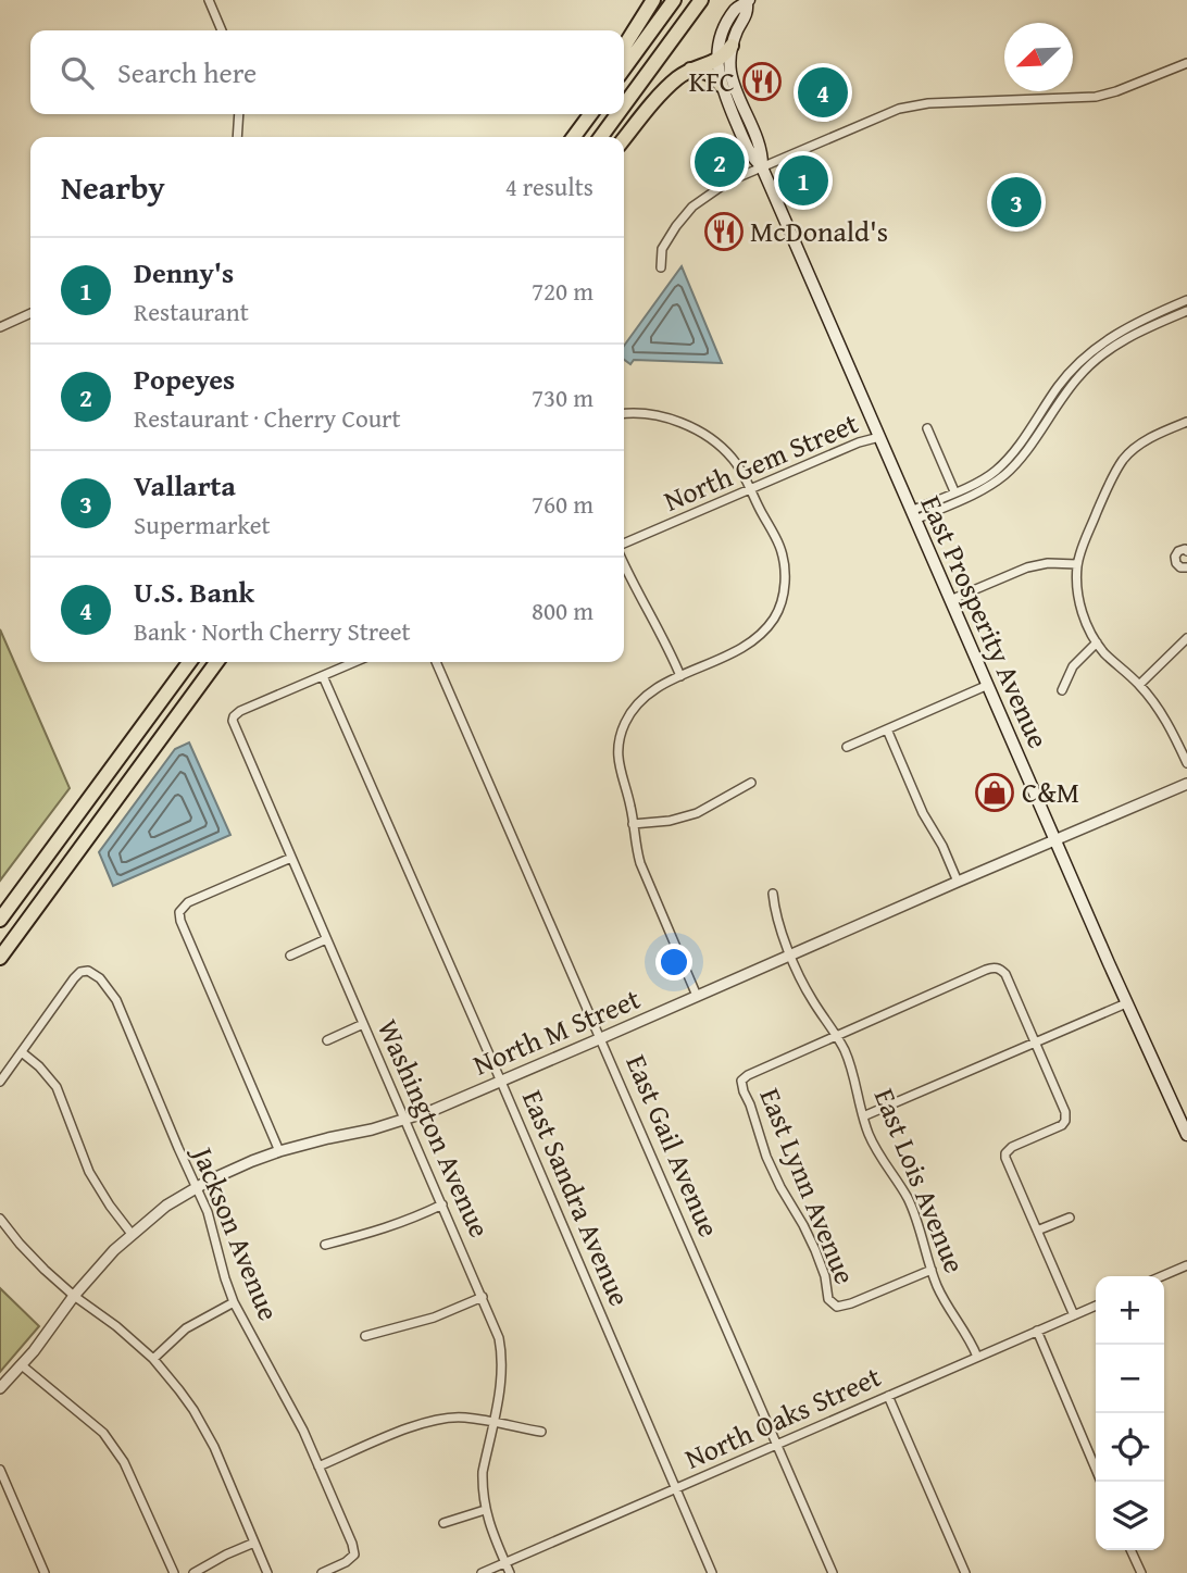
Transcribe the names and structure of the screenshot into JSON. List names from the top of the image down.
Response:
{
  "streets": {
    "main road": ["East Prosperity Avenue"],
    "street": [
      "North Gem Street",
      "North M Street",
      "Washington Avenue",
      "East Gail Avenue",
      "East Lois Avenue",
      "East Lynn Avenue",
      "East Sandra Avenue",
      "Jackson Avenue",
      "North Oaks Street"
    ]
  },
  "crossings": [
    ["North Gem Street", "East Prosperity Avenue"],
    ["East Prosperity Avenue", "North M Street"],
    ["North M Street", "Washington Avenue"],
    ["North M Street", "East Gail Avenue"],
    ["North M Street", "East Lois Avenue"],
    ["North M Street", "East Sandra Avenue"],
    ["North M Street", "Jackson Avenue"],
    ["Washington Avenue", "East Sandra Avenue"],
    ["Washington Avenue", "North Oaks Street"],
    ["East Gail Avenue", "North Oaks Street"],
    ["East Lois Avenue", "East Lynn Avenue"],
    ["East Lois Avenue", "North Oaks Street"],
    ["East Sandra Avenue", "North Oaks Street"]
  ],
  "places": {
    "restaurant": ["KFC", "McDonald's"],
    "shop": ["C&M"]
  },
  "north": "bottom left",
  "page": {
    "search": "Search here",
    "pins": [
      "4",
      "2",
      "1",
      "3"
    ],
    "heading": ["Nearby", "4 results"],
    "list": [
      {
        "mark": "1",
        "name": "Denny's",
        "note": "Restaurant",
        "value": "720 m"
      },
      {
        "mark": "2",
        "name": "Popeyes",
        "note": "Restaurant · Cherry Court",
        "value": "730 m"
      },
      {
        "mark": "3",
        "name": "Vallarta",
        "note": "Supermarket",
        "value": "760 m"
      },
      {
        "mark": "4",
        "name": "U.S. Bank",
        "note": "Bank · North Cherry Street",
        "value": "800 m"
      }
    ],
    "map_buttons": ["+", "−"]
  }
}
